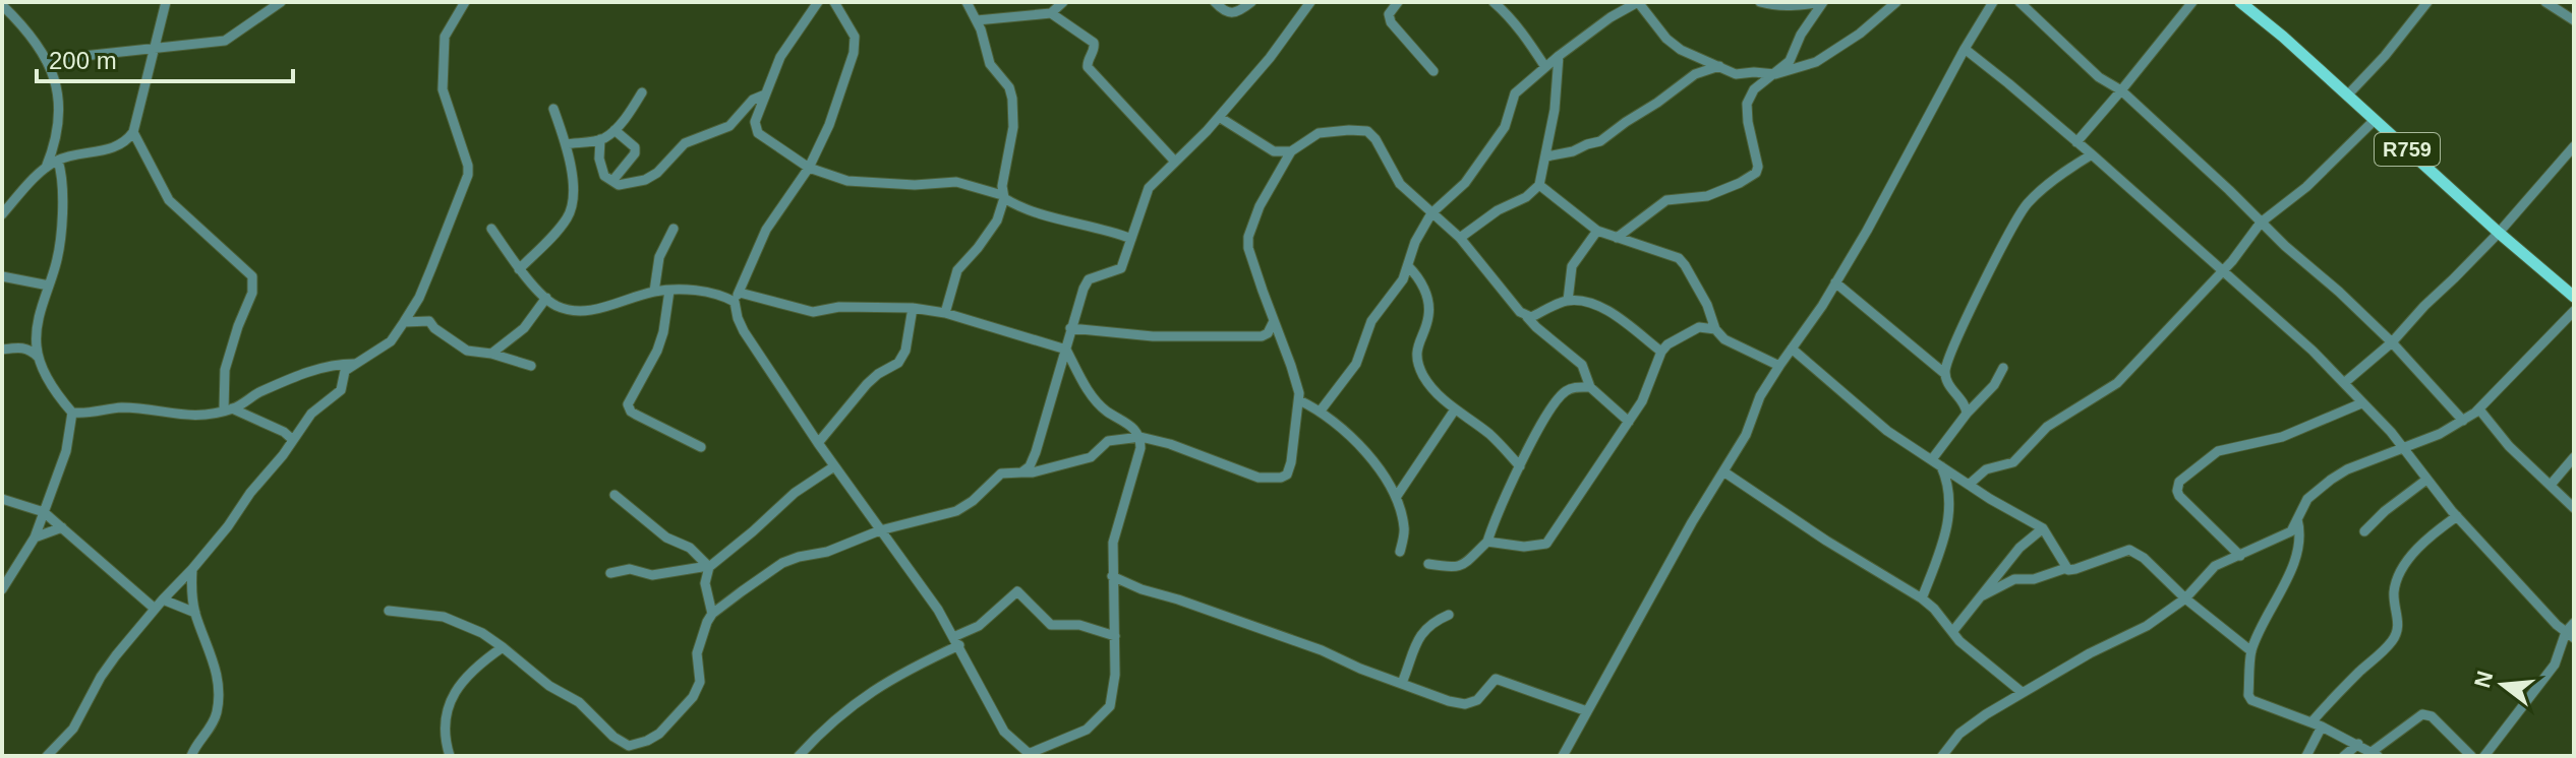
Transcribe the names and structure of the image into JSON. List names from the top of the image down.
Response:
{
  "streets": {
    "main road": ["R759"]
  },
  "scale_bar": "200 m",
  "north": "left"
}
